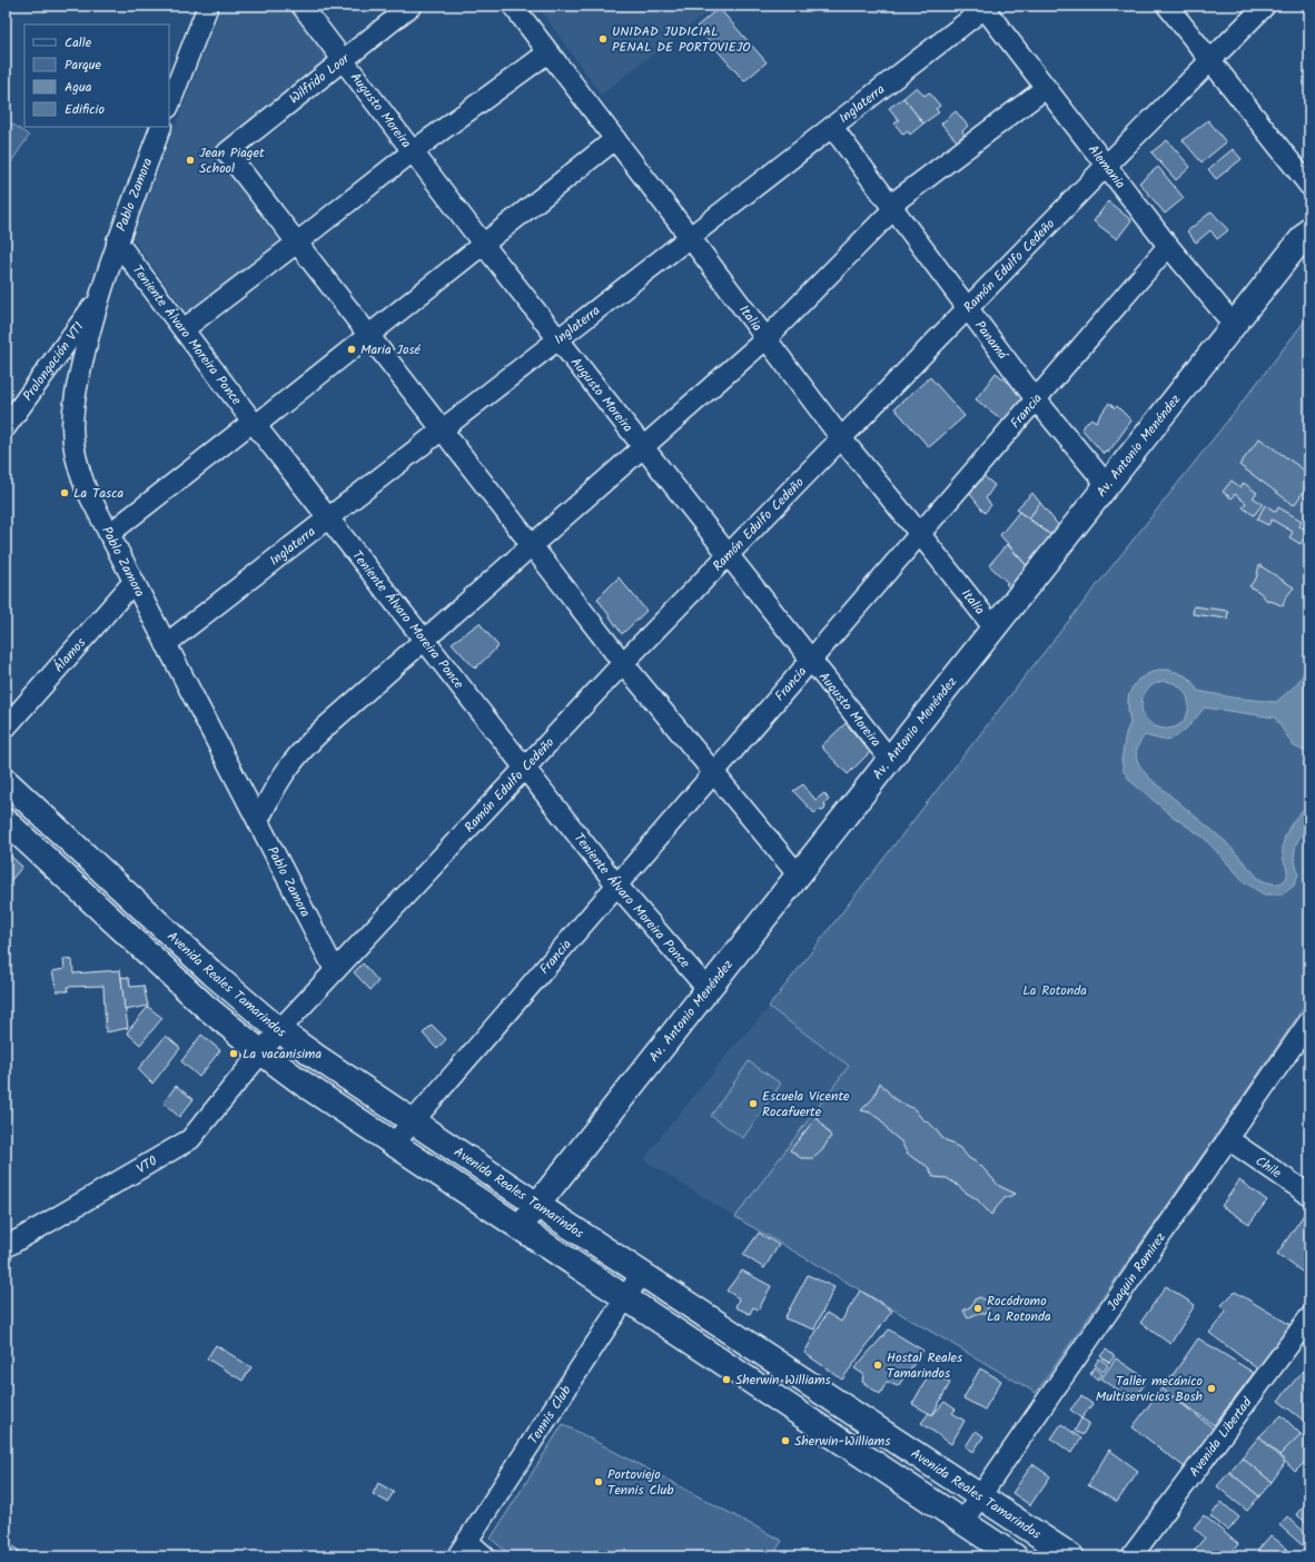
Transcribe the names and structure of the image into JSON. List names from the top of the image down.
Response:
{
  "streets": {
    "main road": ["Av. Antonio Menéndez", "Avenida Reales Tamarindos"],
    "street": [
      "Wilfrido Loor",
      "Inglaterra",
      "Augusto Moreira",
      "Alemania",
      "Pablo Zamora",
      "Ramón Edulfo Cedeño",
      "Italia",
      "Teniente Álvaro Moreira Ponce",
      "Panamá",
      "Prolongación VT1",
      "Francia",
      "Álamos",
      "VT0",
      "Chile",
      "Joaquin Ramirez",
      "Tennis Club",
      "Avenida Libertad"
    ]
  },
  "crossings": [
    ["Wilfrido Loor", "Augusto Moreira"],
    ["Inglaterra", "Augusto Moreira"],
    ["Inglaterra", "Alemania"],
    ["Inglaterra", "Pablo Zamora"],
    ["Inglaterra", "Italia"],
    ["Inglaterra", "Teniente Álvaro Moreira Ponce"],
    ["Inglaterra", "Panamá"],
    ["Augusto Moreira", "Ramón Edulfo Cedeño"],
    ["Augusto Moreira", "Francia"],
    ["Augusto Moreira", "Av. Antonio Menéndez"],
    ["Alemania", "Ramón Edulfo Cedeño"],
    ["Alemania", "Francia"],
    ["Alemania", "Av. Antonio Menéndez"],
    ["Pablo Zamora", "Ramón Edulfo Cedeño"],
    ["Pablo Zamora", "Teniente Álvaro Moreira Ponce"],
    ["Pablo Zamora", "Prolongación VT1"],
    ["Pablo Zamora", "Álamos"],
    ["Ramón Edulfo Cedeño", "Italia"],
    ["Ramón Edulfo Cedeño", "Teniente Álvaro Moreira Ponce"],
    ["Ramón Edulfo Cedeño", "Panamá"],
    ["Ramón Edulfo Cedeño", "Avenida Reales Tamarindos"],
    ["Ramón Edulfo Cedeño", "VT0"],
    ["Italia", "Francia"],
    ["Italia", "Av. Antonio Menéndez"],
    ["Teniente Álvaro Moreira Ponce", "Francia"],
    ["Teniente Álvaro Moreira Ponce", "Av. Antonio Menéndez"],
    ["Panamá", "Francia"],
    ["Panamá", "Av. Antonio Menéndez"],
    ["Francia", "Avenida Reales Tamarindos"],
    ["Av. Antonio Menéndez", "Avenida Reales Tamarindos"],
    ["Avenida Reales Tamarindos", "VT0"],
    ["Avenida Reales Tamarindos", "Joaquin Ramirez"],
    ["Avenida Reales Tamarindos", "Tennis Club"],
    ["Chile", "Joaquin Ramirez"]
  ],
  "parks": ["La Rotonda"],
  "places": [
    "UNIDAD JUDICIAL PENAL DE PORTOVIEJO",
    "Jean Piaget School",
    "Maria José",
    "La Tasca",
    "La vacanisima",
    "Escuela Vicente Rocafuerte",
    "Rocódromo La Rotonda",
    "Hostal Reales Tamarindos",
    "Sherwin Williams",
    "Taller mecánico Multiservicios Bosh",
    "Sherwin-Williams",
    "Portoviejo Tennis Club"
  ],
  "legend": [
    "Calle",
    "Parque",
    "Agua",
    "Edificio"
  ]
}
